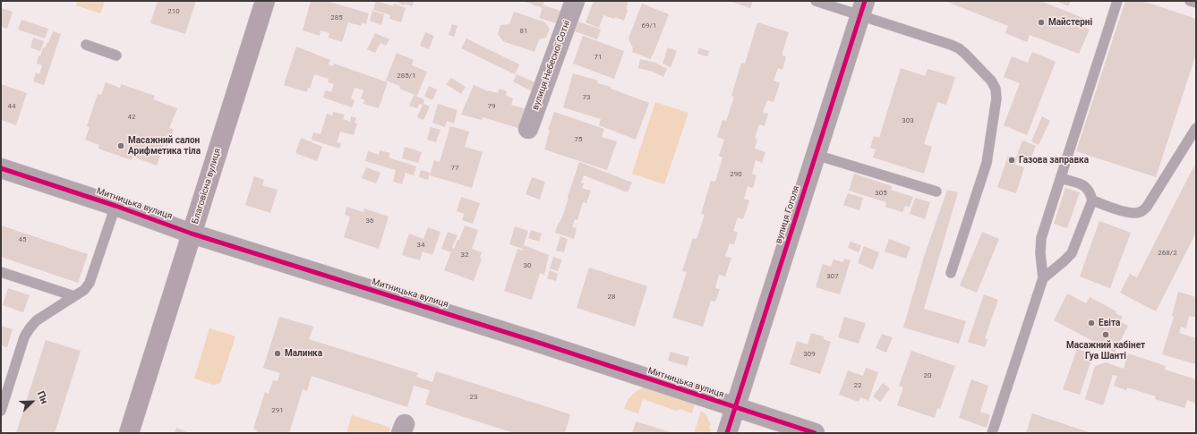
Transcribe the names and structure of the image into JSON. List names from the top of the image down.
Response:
{
  "streets": {
    "main road": ["Благовісна вулиця"],
    "street": ["вулиця Небесної Сотні", "Митницька вулиця", "вулиця Гоголя"]
  },
  "crossings": [
    ["Благовісна вулиця", "Митницька вулиця"],
    ["Митницька вулиця", "вулиця Гоголя"]
  ],
  "places": [
    "Майстерні",
    "Масажний салон Арифметика тіла",
    "Газова заправка",
    "Евіта",
    "Масажний кабінет Гуа Шанті",
    "Малинка"
  ],
  "house_numbers": [
    "210",
    "285",
    "69/1",
    "81",
    "71",
    "285/1",
    "73",
    "44",
    "79",
    "42",
    "303",
    "75",
    "77",
    "290",
    "305",
    "36",
    "45",
    "34",
    "268/2",
    "32",
    "30",
    "307",
    "28",
    "309",
    "20",
    "22",
    "23",
    "291"
  ],
  "north": "top right"
}
